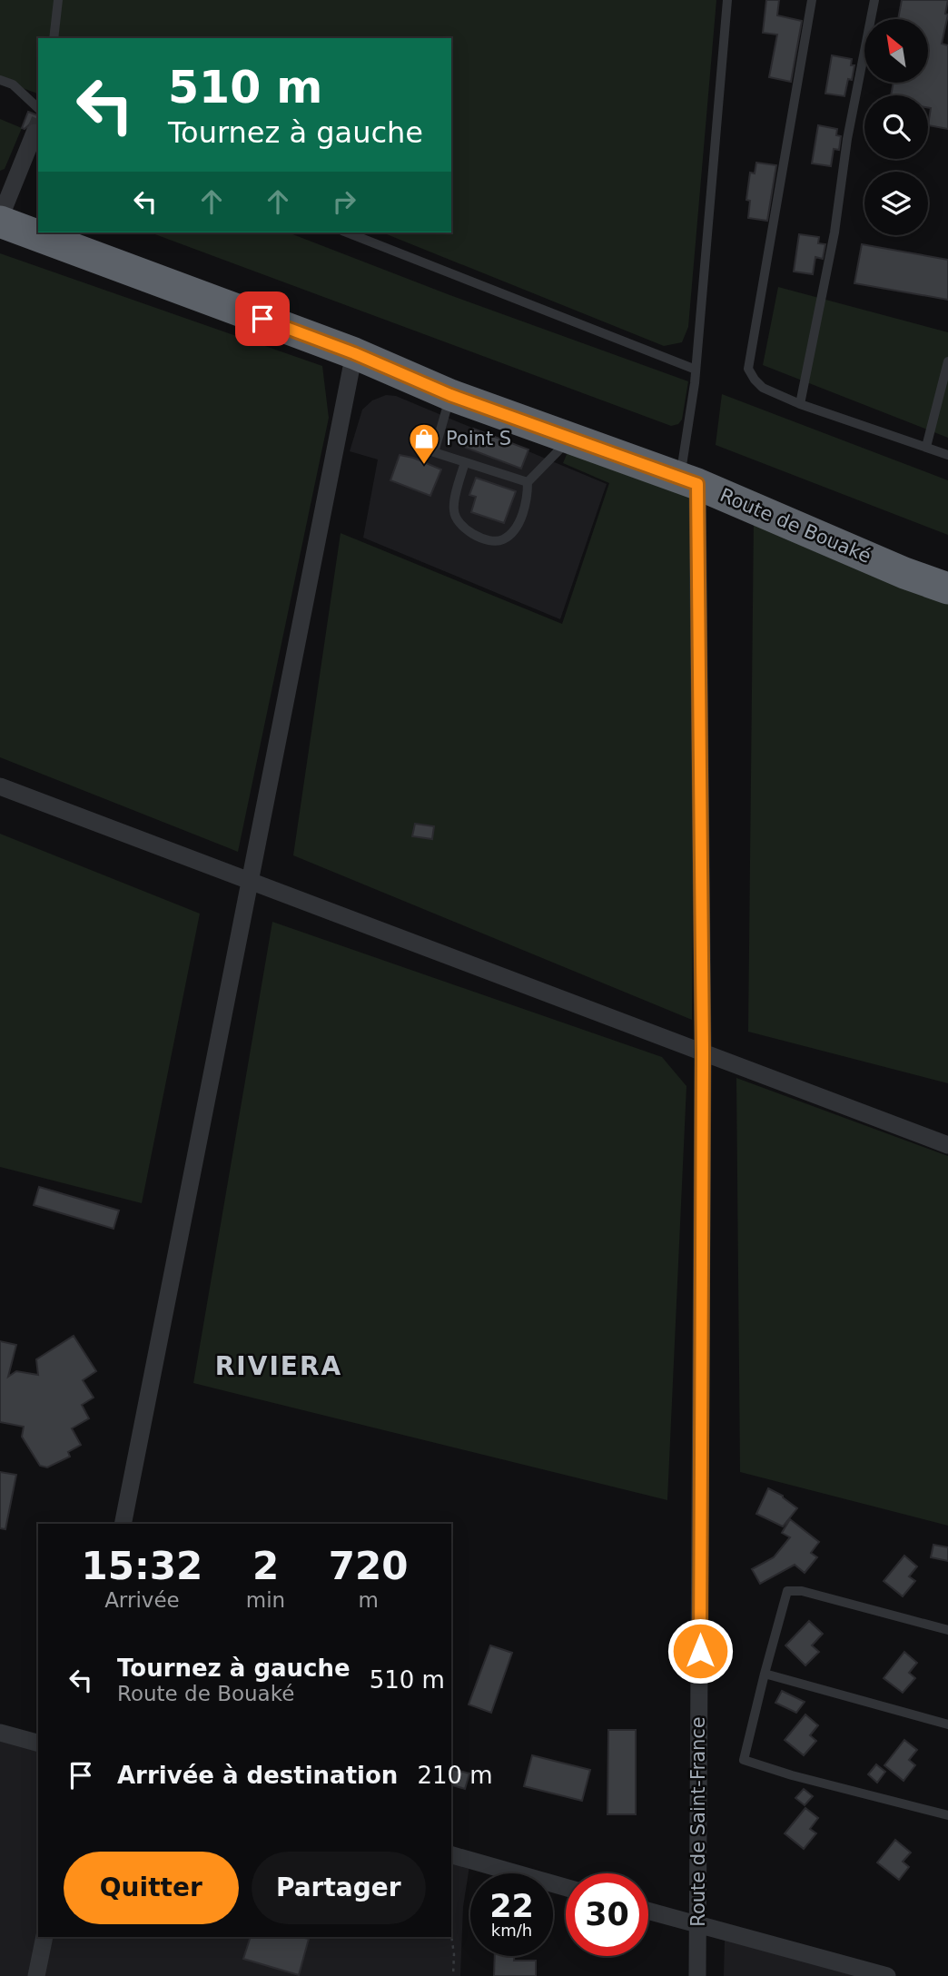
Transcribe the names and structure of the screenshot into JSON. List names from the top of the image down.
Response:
{
  "streets": {
    "highway": ["Route de Bouaké"],
    "street": ["Route de Saint-France"]
  },
  "crossings": [
    ["Route de Bouaké", "Route de Saint-France"]
  ],
  "districts": ["RIVIERA"],
  "places": {
    "shop": ["Point S"]
  },
  "north": "top left",
  "page": {
    "turn": ["510 m", "Tournez à gauche"],
    "eta": [
      "15:32",
      "Arrivée",
      "2",
      "min",
      "720",
      "m"
    ],
    "list": [
      {
        "name": "Tournez à gauche",
        "note": "Route de Bouaké",
        "value": "510 m"
      },
      {
        "name": "Arrivée à destination",
        "value": "210 m"
      }
    ],
    "buttons": ["Quitter", "Partager"],
    "speed": "22 km/h",
    "limit": "30"
  }
}
